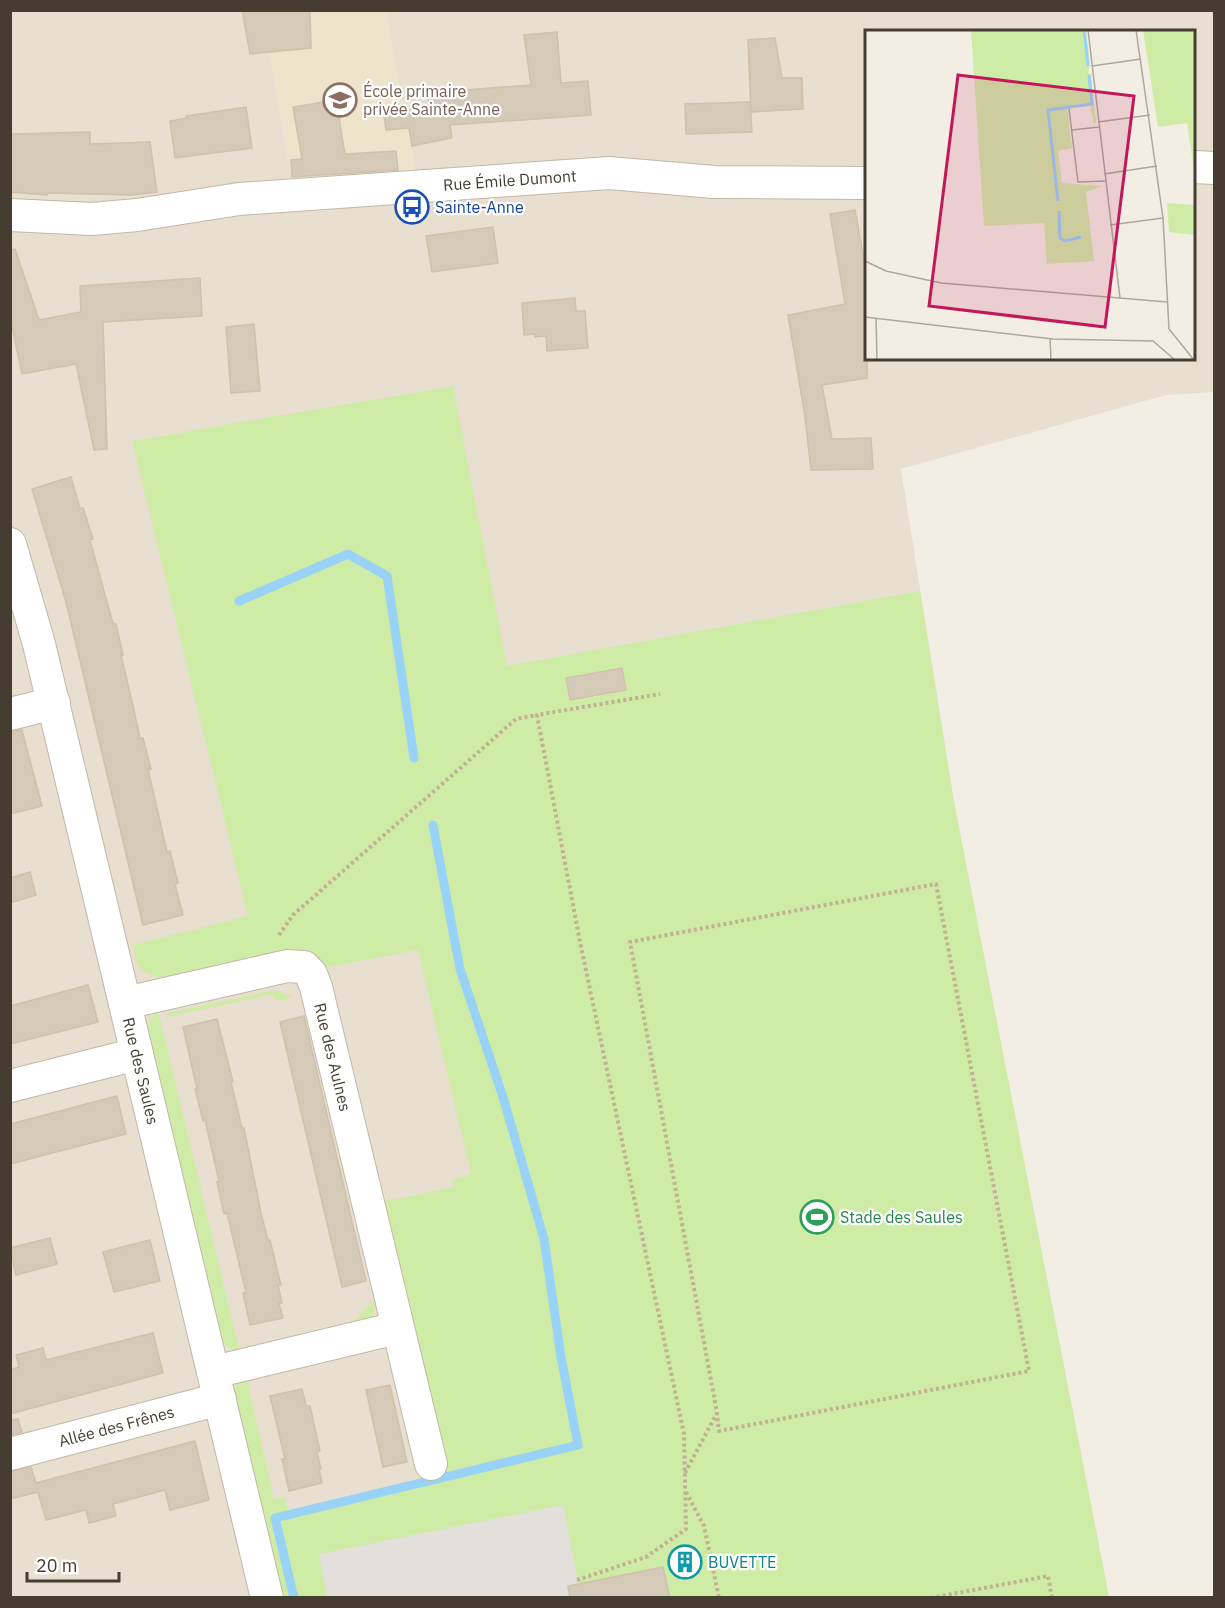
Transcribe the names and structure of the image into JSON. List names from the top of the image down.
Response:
{
  "streets": {
    "street": [
      "Rue Émile Dumont",
      "Rue des Aulnes",
      "Rue des Saules",
      "Allée des Frênes"
    ]
  },
  "crossings": [
    ["Rue des Aulnes", "Rue des Saules"],
    ["Rue des Saules", "Allée des Frênes"]
  ],
  "places": {
    "school or university": ["École primaire privée Sainte-Anne"],
    "bus stop": ["Sainte-Anne"],
    "sports": ["Stade des Saules"],
    "building": ["BUVETTE"]
  },
  "scale_bar": "20 m"
}
